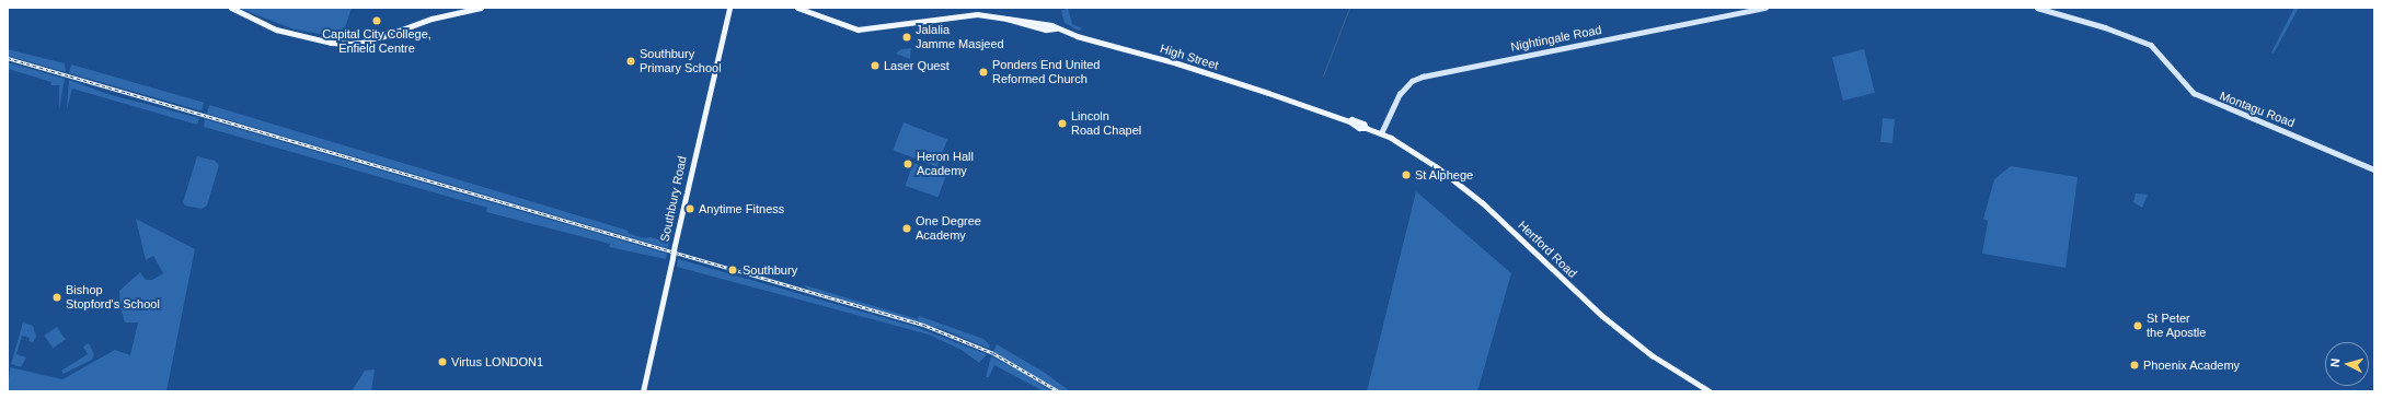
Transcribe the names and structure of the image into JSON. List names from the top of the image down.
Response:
{
  "streets": {
    "main road": [
      "Nightingale Road",
      "High Street",
      "Montagu Road",
      "Southbury Road",
      "Hertford Road"
    ]
  },
  "crossings": [
    ["Nightingale Road", "Hertford Road"],
    ["High Street", "Hertford Road"]
  ],
  "places": [
    "Capital City College, Enfield Centre",
    "Jalalia Jamme Masjeed",
    "Southbury Primary School",
    "Laser Quest",
    "Ponders End United Reformed Church",
    "Lincoln Road Chapel",
    "Heron Hall Academy",
    "St Alphege",
    "Anytime Fitness",
    "One Degree Academy",
    "Southbury",
    "Bishop Stopford's School",
    "St Peter the Apostle",
    "Virtus LONDON1",
    "Phoenix Academy"
  ],
  "north": "left"
}
